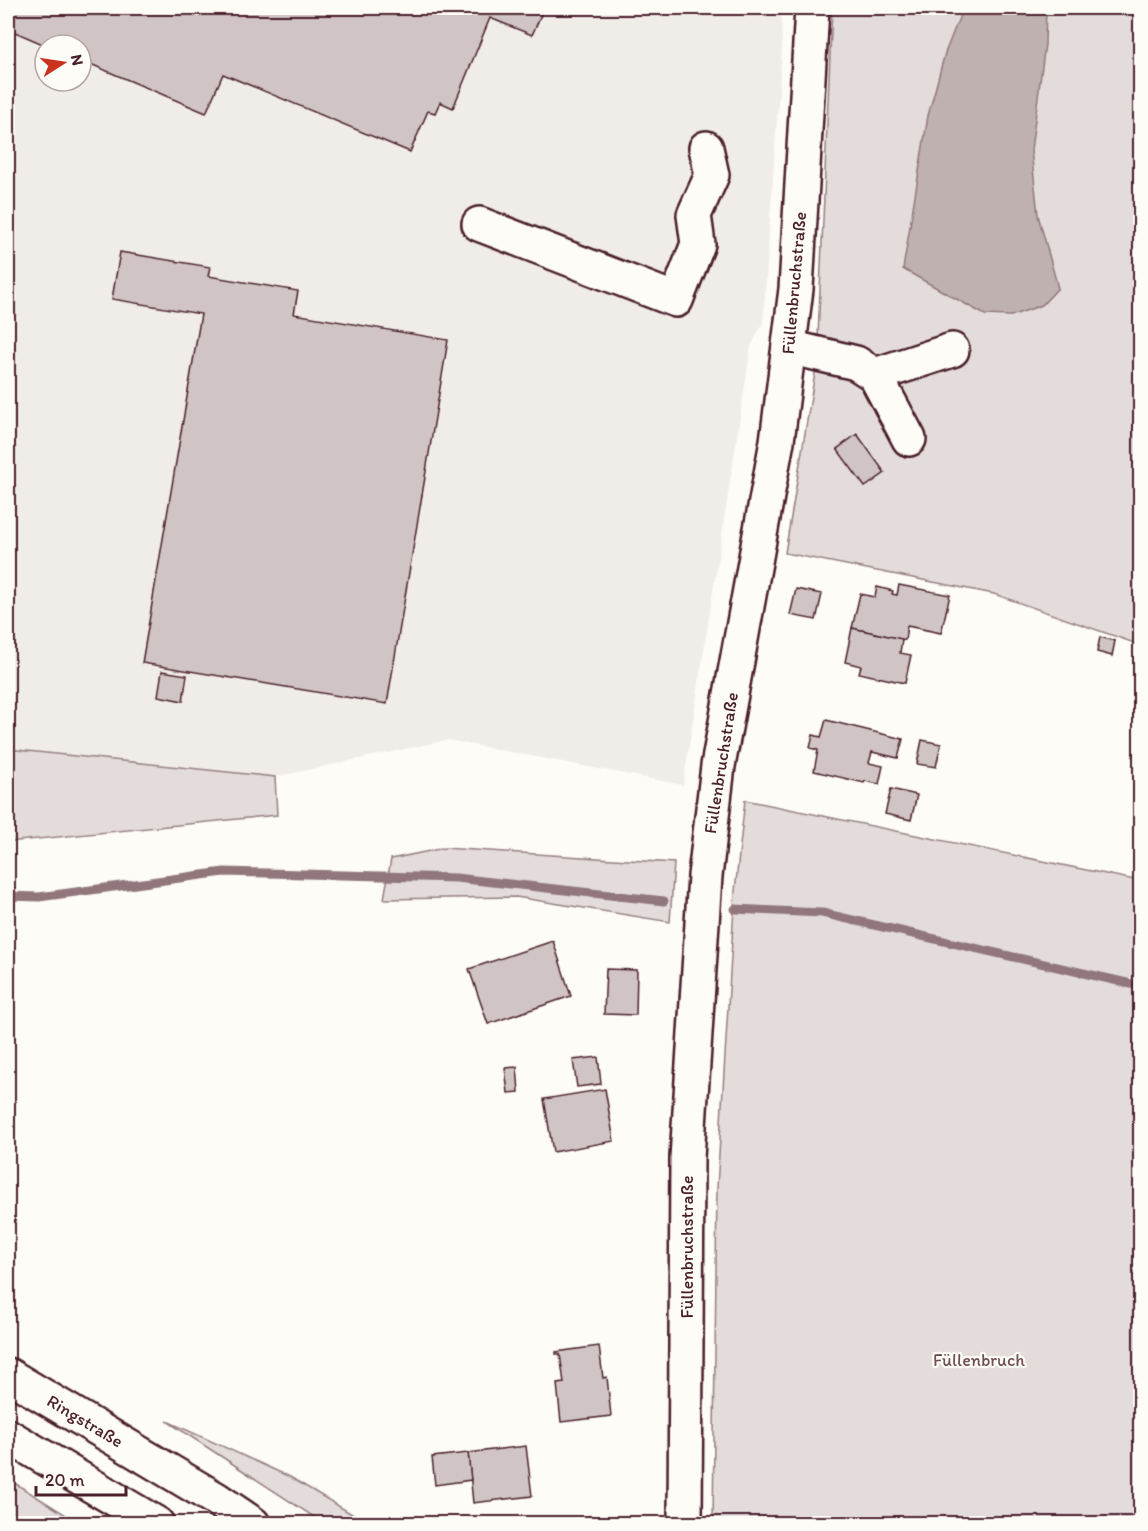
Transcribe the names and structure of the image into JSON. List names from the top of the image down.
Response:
{
  "streets": {
    "main road": ["Füllenbruchstraße", "Ringstraße"]
  },
  "parks": ["Füllenbruch"],
  "scale_bar": "20 m",
  "north": "right"
}
